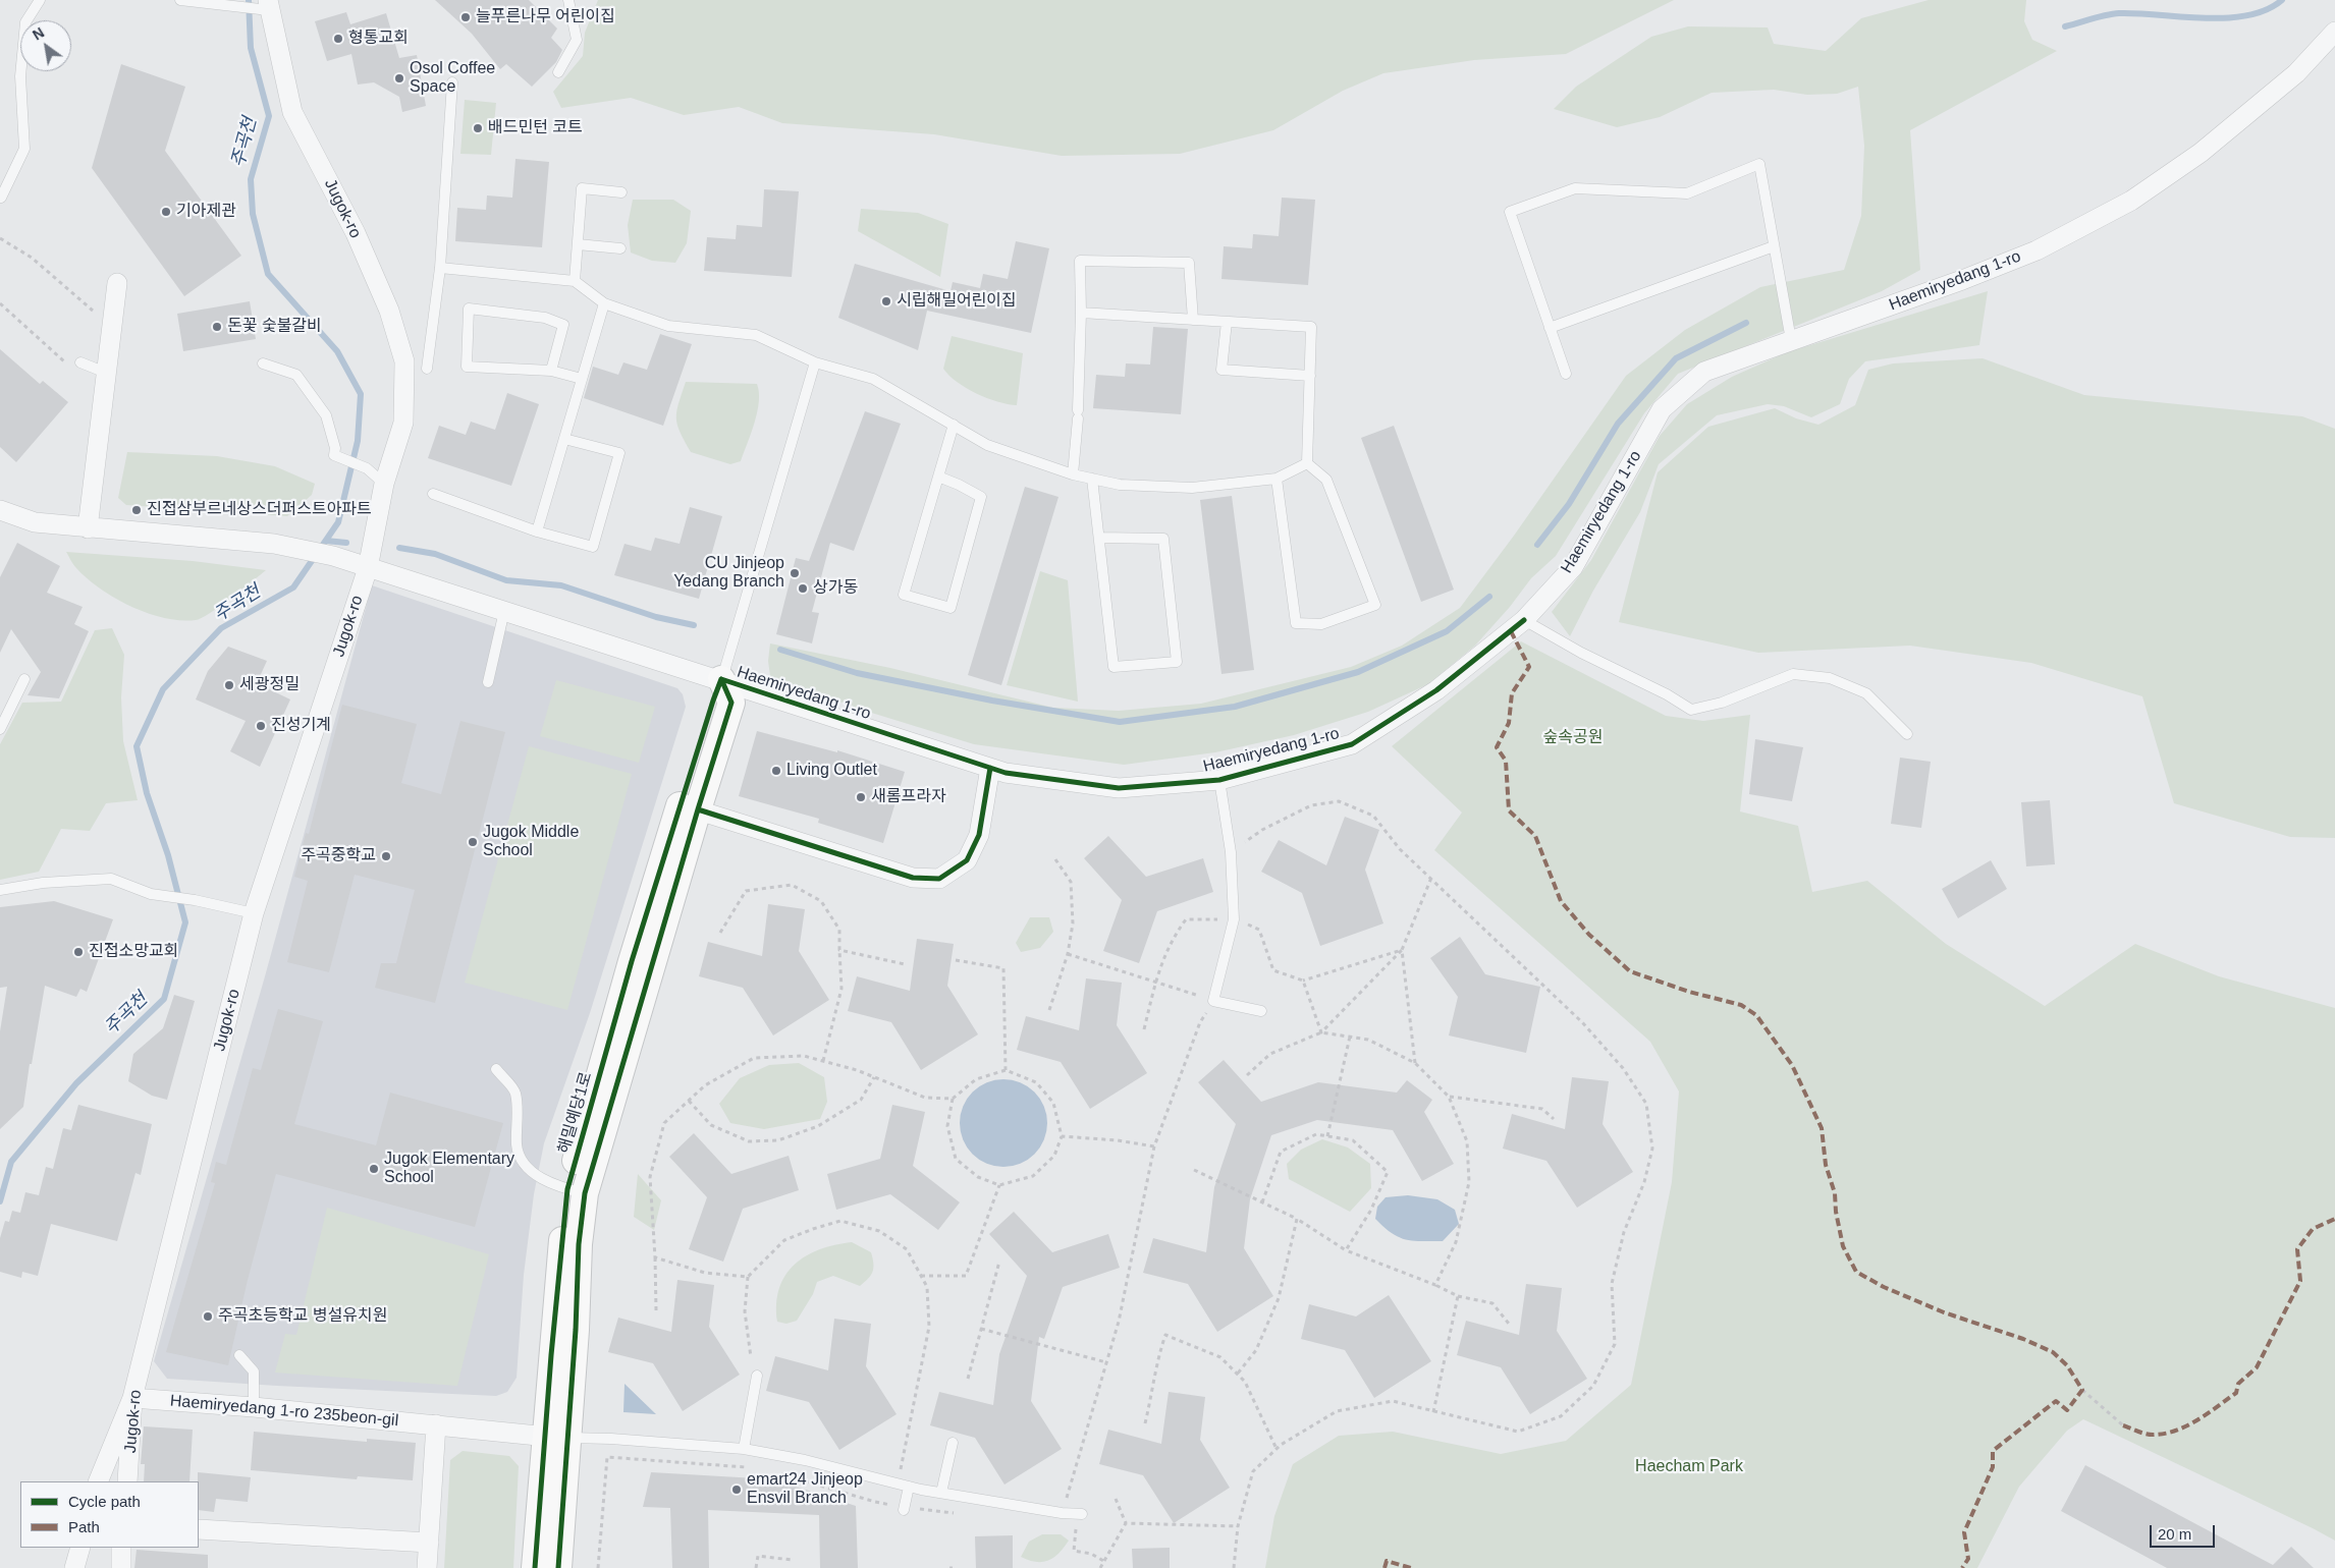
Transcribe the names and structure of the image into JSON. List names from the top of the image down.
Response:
{
  "streets": {
    "street": ["Jugok-ro", "Haemiryedang 1-ro", "Haemiryedang 1-ro 235beon-gil"],
    "cycle path": ["해밀예당1로"]
  },
  "crossings": [
    ["Jugok-ro", "Haemiryedang 1-ro 235beon-gil"],
    ["Haemiryedang 1-ro", "Haemiryedang 1-ro 235beon-gil"]
  ],
  "water": ["주곡천"],
  "parks": ["숲속공원", "Haecham Park"],
  "places": [
    "늘푸른나무 어린이집",
    "형통교회",
    "Osol Coffee Space",
    "배드민턴 코트",
    "기아제관",
    "시립해밀어린이집",
    "돈꽃 숯불갈비",
    "진접삼부르네상스더퍼스트아파트",
    "CU Jinjeop Yedang Branch",
    "상가동",
    "세광정밀",
    "진성기계",
    "Living Outlet",
    "새롬프라자",
    "Jugok Middle School",
    "주곡중학교",
    "진접소망교회",
    "Jugok Elementary School",
    "주곡초등학교 병설유치원",
    "emart24 Jinjeop Ensvil Branch"
  ],
  "legend": ["Cycle path", "Path"],
  "scale_bar": "20 m",
  "north": "top left"
}
